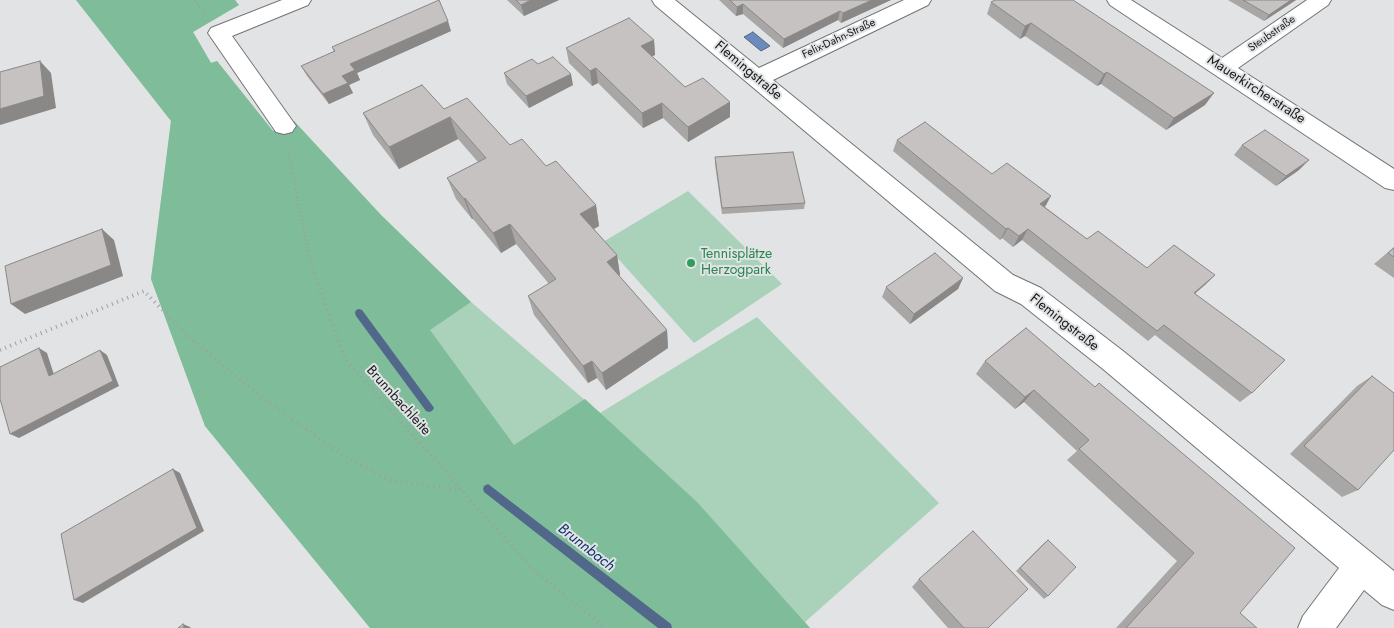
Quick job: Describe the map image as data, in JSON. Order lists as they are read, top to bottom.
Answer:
{
  "streets": {
    "street": [
      "Steubstraße",
      "Felix-Dahn-Straße",
      "Flemingstraße",
      "Mauerkircherstraße"
    ],
    "path": ["Brunnbachleite"]
  },
  "crossings": [
    ["Steubstraße", "Mauerkircherstraße"],
    ["Felix-Dahn-Straße", "Flemingstraße"]
  ],
  "water": ["Brunnbach"],
  "places": ["Tennisplätze Herzogpark"]
}
